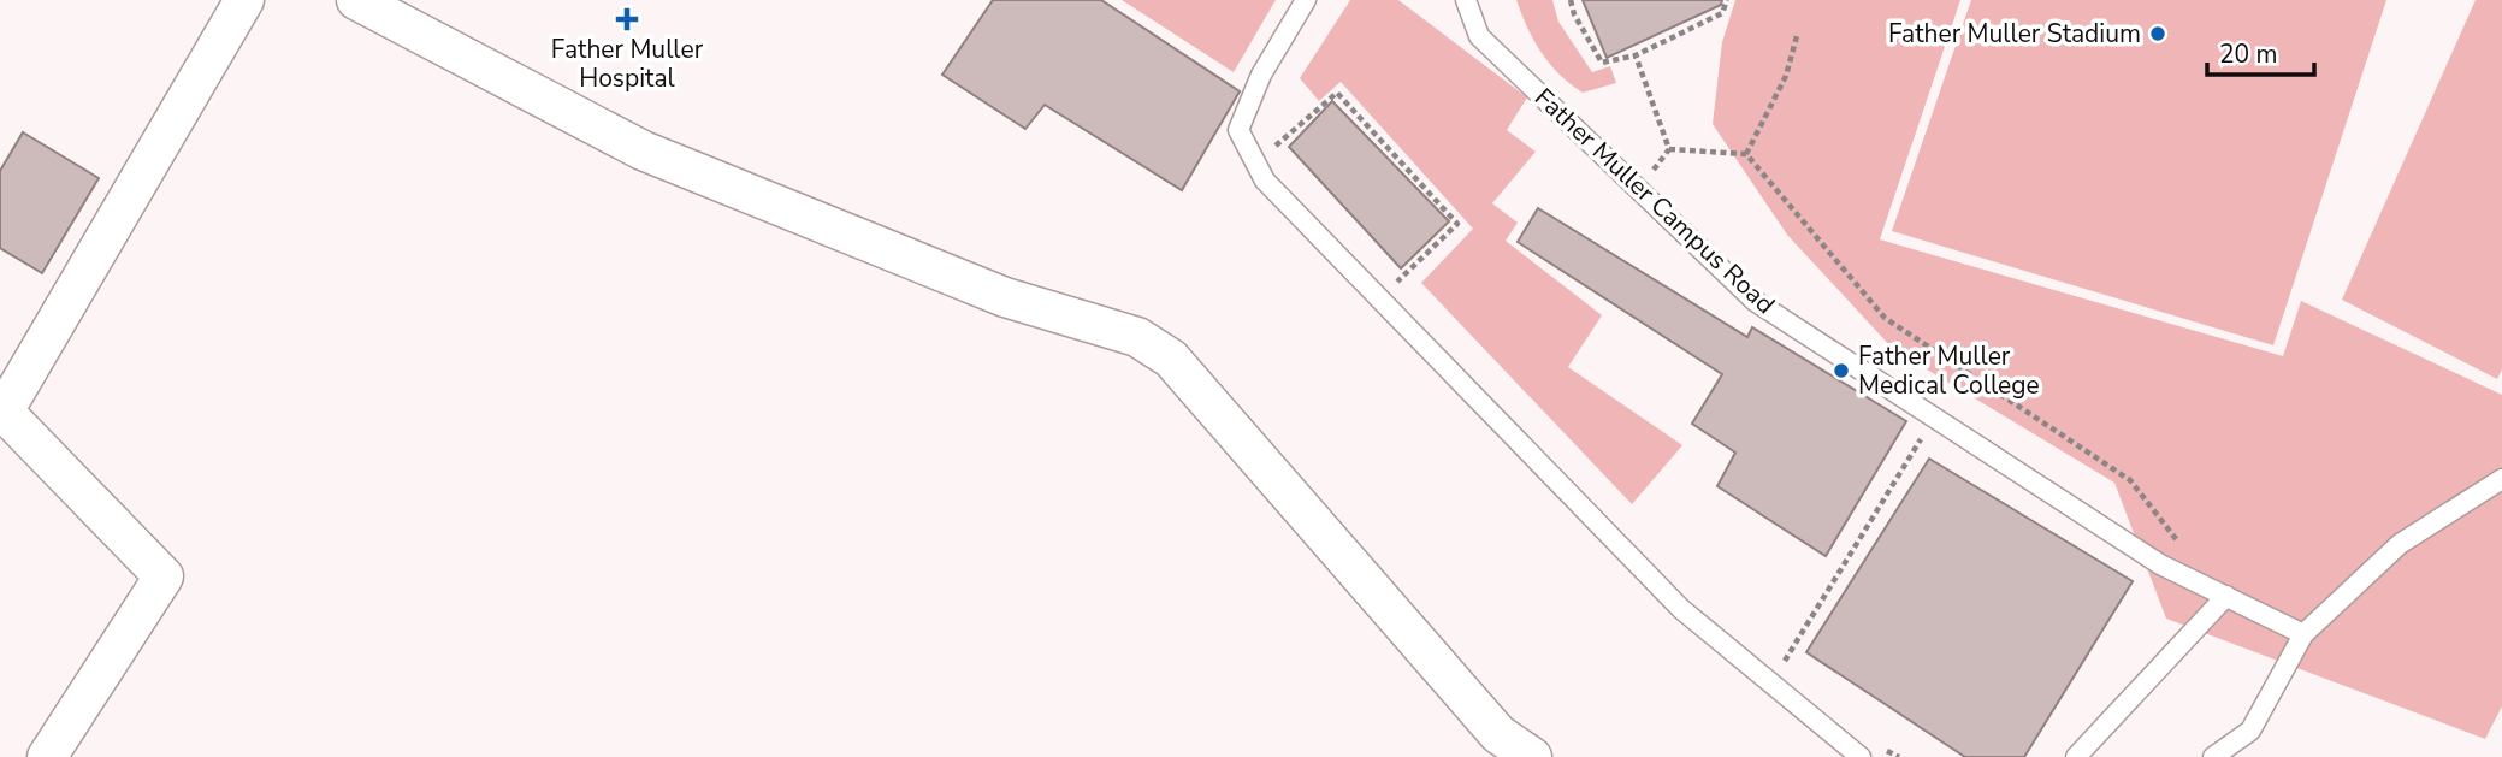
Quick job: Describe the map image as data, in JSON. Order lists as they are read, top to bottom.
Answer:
{
  "streets": {
    "lane": ["Father Muller Campus Road"]
  },
  "places": {
    "health": ["Father Muller Hospital"],
    "other": ["Father Muller Stadium", "Father Muller Medical College"]
  },
  "scale_bar": "20 m"
}
